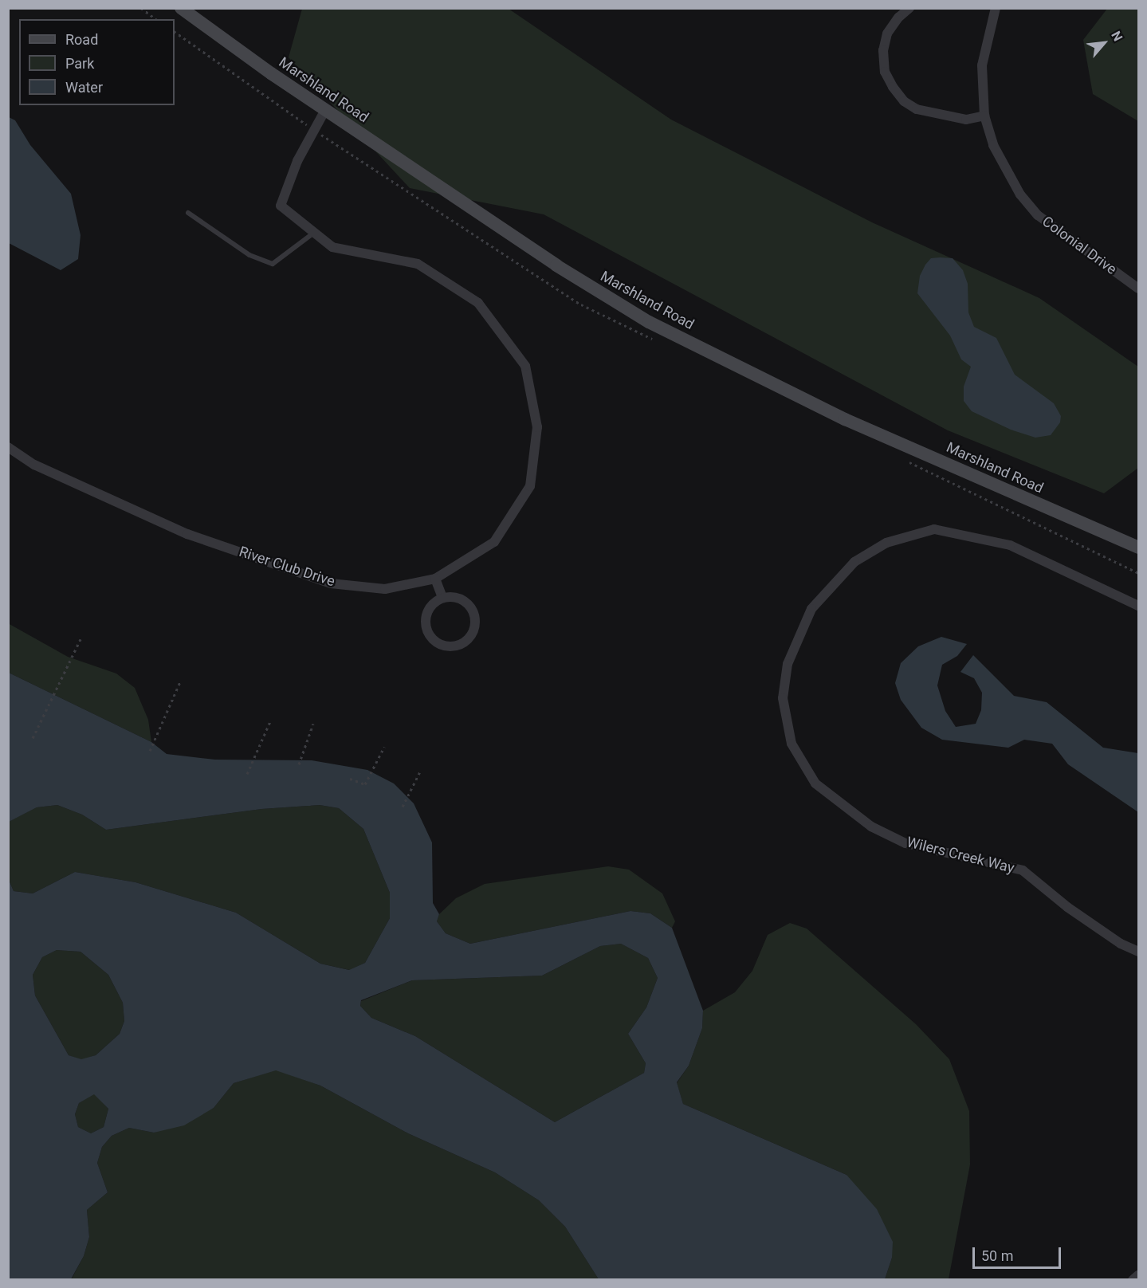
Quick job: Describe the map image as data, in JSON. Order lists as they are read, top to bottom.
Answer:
{
  "streets": {
    "street": [
      "Marshland Road",
      "Colonial Drive",
      "River Club Drive",
      "Wilers Creek Way"
    ]
  },
  "crossings": [
    ["Marshland Road", "River Club Drive"]
  ],
  "legend": ["Road", "Park", "Water"],
  "scale_bar": "50 m",
  "north": "top right"
}
